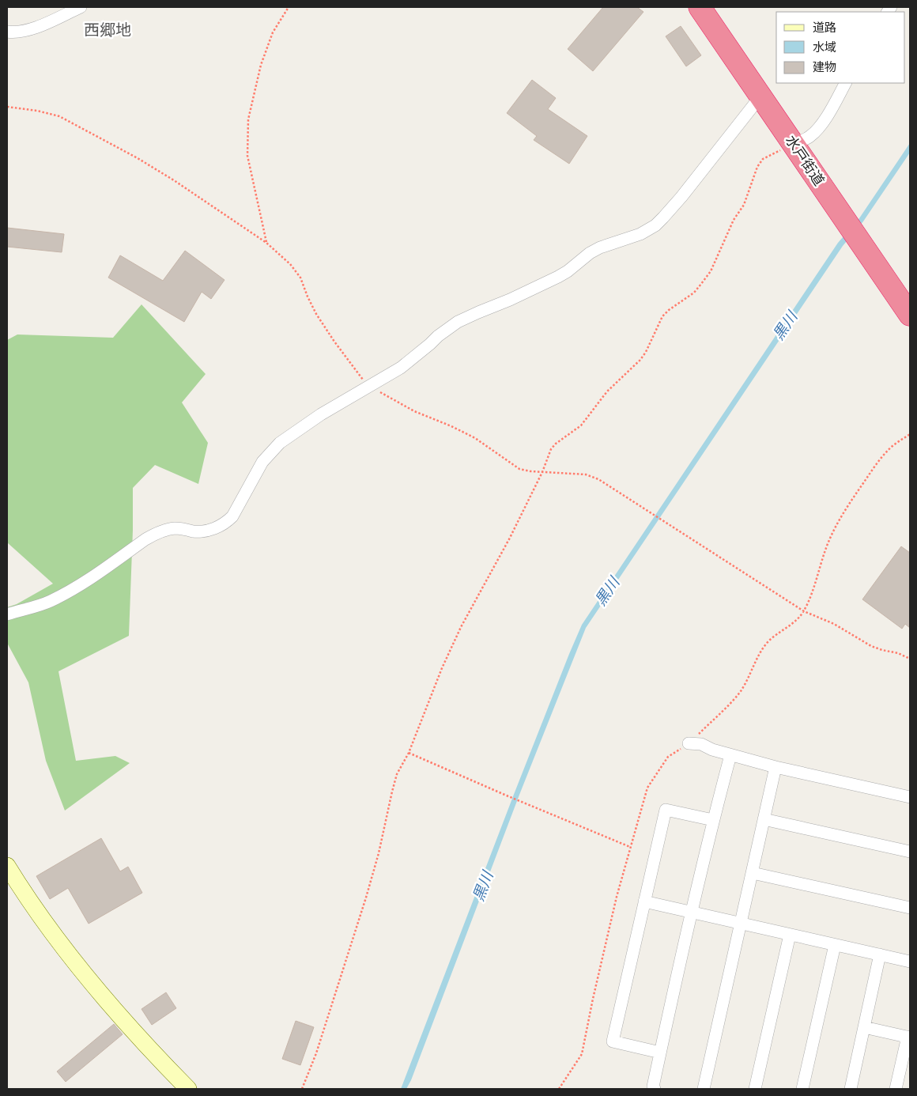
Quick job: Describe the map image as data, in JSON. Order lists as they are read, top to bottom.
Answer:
{
  "streets": {
    "highway": ["水戸街道"]
  },
  "districts": ["西郷地"],
  "water": ["黒川"],
  "legend": ["道路", "水域", "建物"]
}
